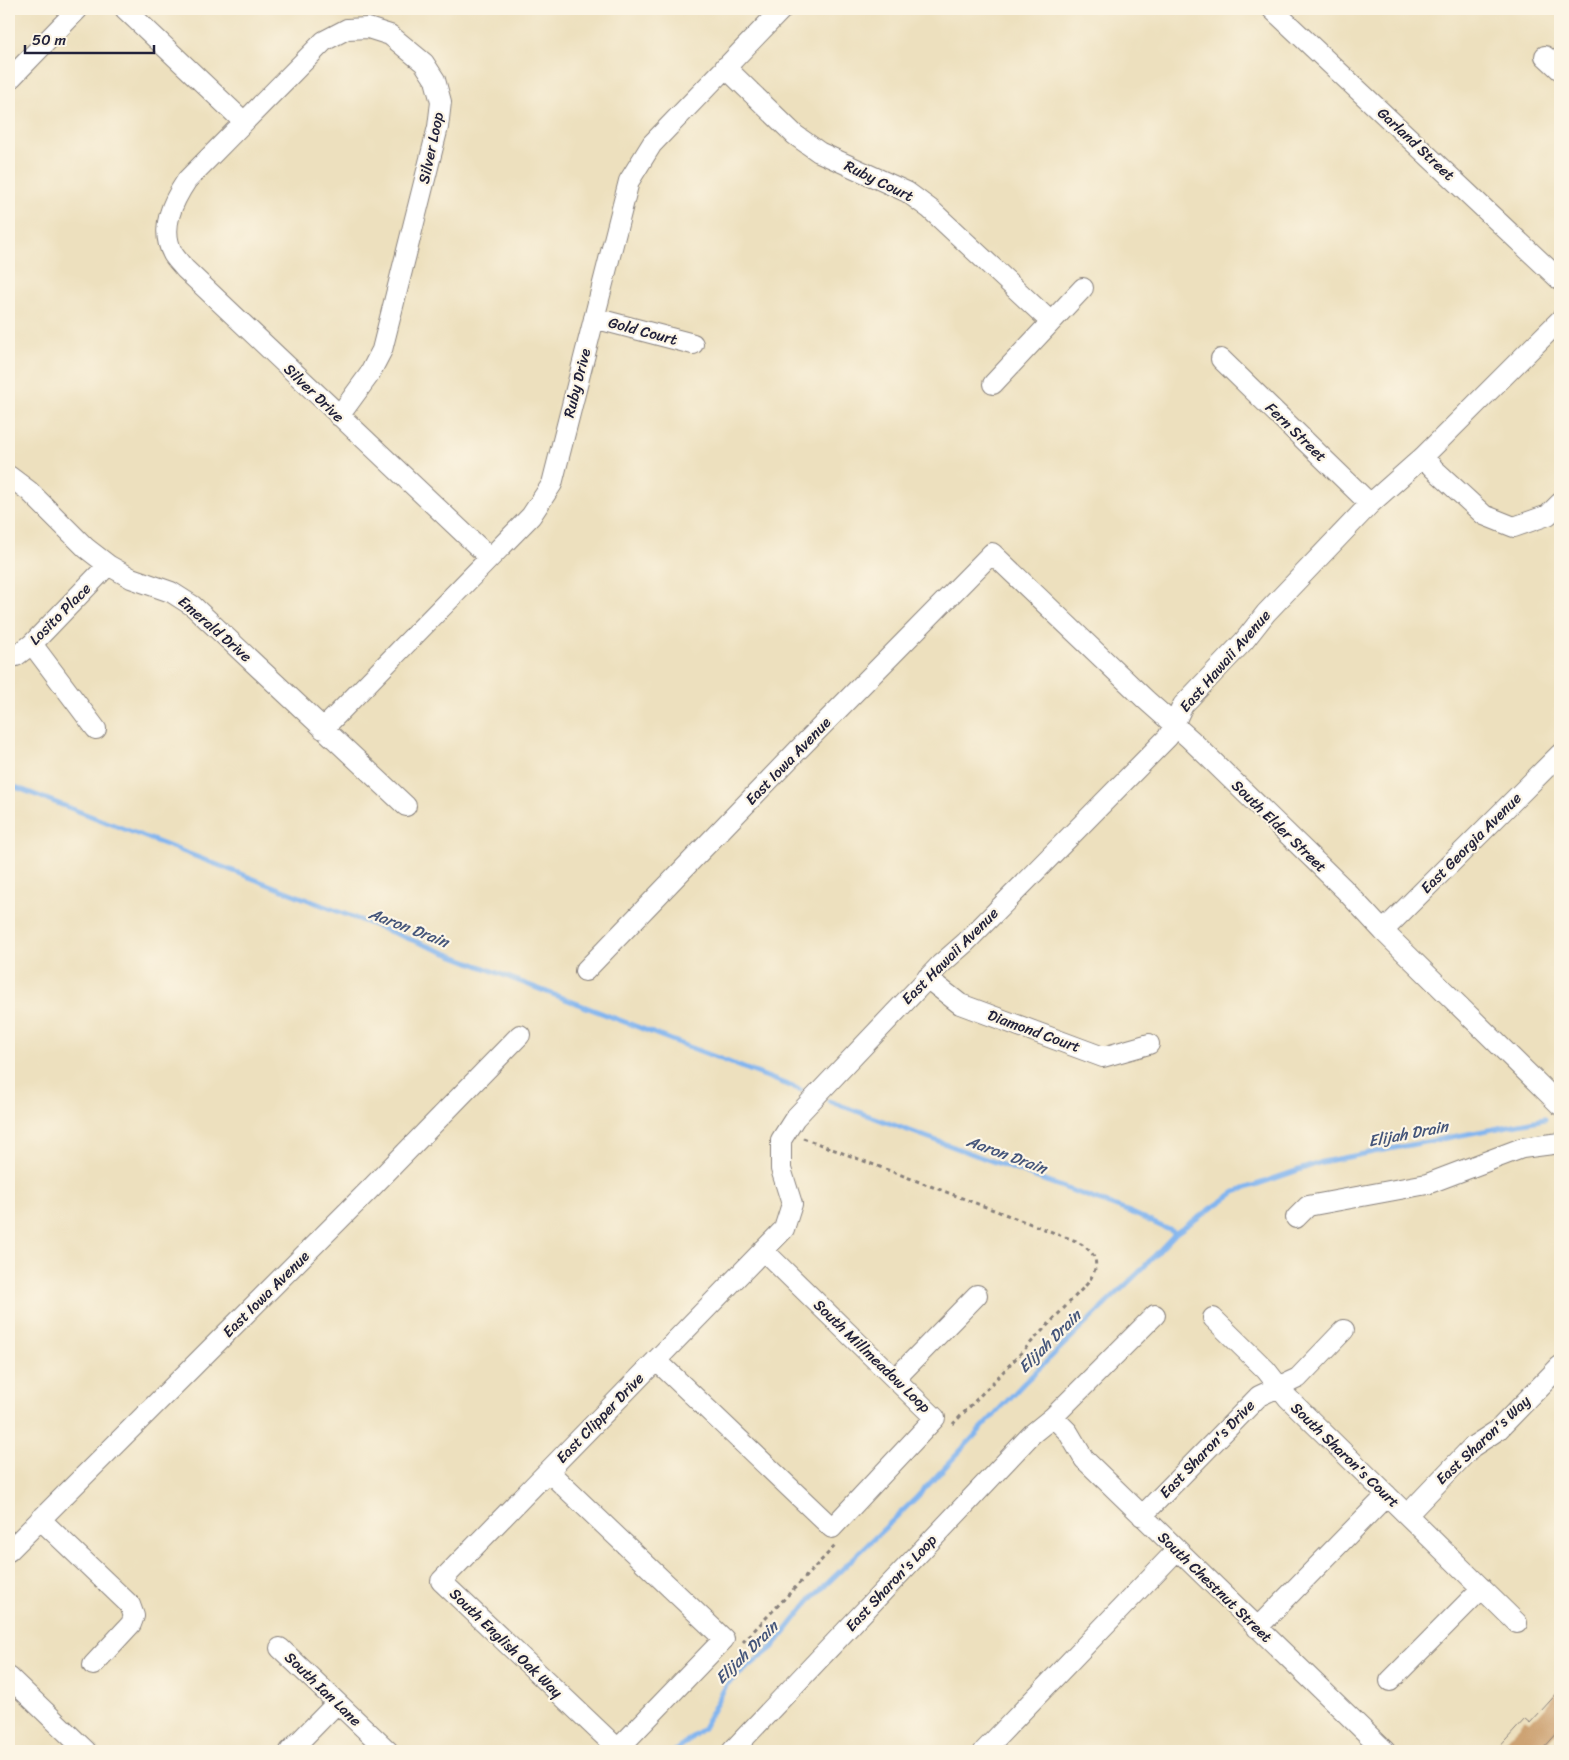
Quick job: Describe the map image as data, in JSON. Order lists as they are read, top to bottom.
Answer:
{
  "streets": {
    "street": [
      "Garland Street",
      "Silver Loop",
      "Ruby Court",
      "Gold Court",
      "Ruby Drive",
      "Silver Drive",
      "Fern Street",
      "Losito Place",
      "Emerald Drive",
      "East Hawaii Avenue",
      "East Iowa Avenue",
      "South Elder Street",
      "East Georgia Avenue",
      "Diamond Court",
      "South Millmeadow Loop",
      "East Clipper Drive",
      "East Sharon's Way",
      "East Sharon's Drive",
      "South Sharon's Court",
      "East Sharon's Loop",
      "South Chestnut Street",
      "South English Oak Way",
      "South Ian Lane"
    ]
  },
  "crossings": [
    ["Silver Loop", "Silver Drive"],
    ["Ruby Court", "Ruby Drive"],
    ["Gold Court", "Ruby Drive"],
    ["Ruby Drive", "Silver Drive"],
    ["Ruby Drive", "Emerald Drive"],
    ["Fern Street", "East Hawaii Avenue"],
    ["Losito Place", "Emerald Drive"],
    ["East Hawaii Avenue", "South Elder Street"],
    ["East Hawaii Avenue", "Diamond Court"],
    ["East Hawaii Avenue", "East Clipper Drive"],
    ["East Iowa Avenue", "South Elder Street"],
    ["South Elder Street", "East Georgia Avenue"],
    ["South Millmeadow Loop", "East Clipper Drive"],
    ["East Clipper Drive", "South English Oak Way"],
    ["East Sharon's Way", "South Sharon's Court"],
    ["East Sharon's Drive", "South Sharon's Court"],
    ["East Sharon's Drive", "South Chestnut Street"],
    ["East Sharon's Loop", "South Chestnut Street"]
  ],
  "water": ["Aaron Drain", "Elijah Drain"],
  "scale_bar": "50 m"
}
